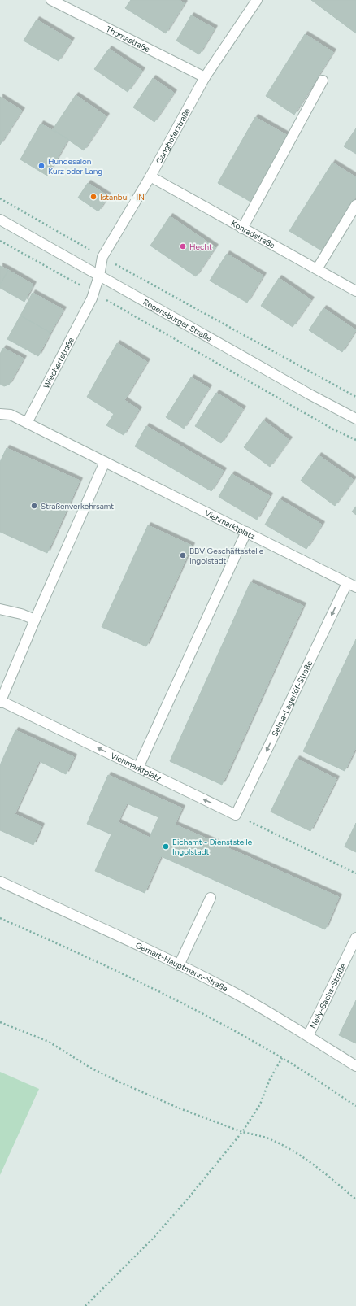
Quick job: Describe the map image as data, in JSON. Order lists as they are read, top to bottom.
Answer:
{
  "streets": {
    "street": [
      "Thomastraße",
      "Ganghoferstraße",
      "Konradstraße",
      "Regensburger Straße",
      "Wiechertstraße",
      "Viehmarktplatz",
      "Selma-Lagerlöf-Straße",
      "Gerhart-Hauptmann-Straße",
      "Nelly-Sachs-Straße"
    ]
  },
  "crossings": [
    ["Thomastraße", "Ganghoferstraße"],
    ["Ganghoferstraße", "Konradstraße"],
    ["Ganghoferstraße", "Regensburger Straße"],
    ["Ganghoferstraße", "Wiechertstraße"],
    ["Regensburger Straße", "Wiechertstraße"],
    ["Wiechertstraße", "Viehmarktplatz"],
    ["Viehmarktplatz", "Selma-Lagerlöf-Straße"],
    ["Gerhart-Hauptmann-Straße", "Nelly-Sachs-Straße"]
  ],
  "one_way": ["Selma-Lagerlöf-Straße"],
  "places": [
    "Hundesalon Kurz oder Lang",
    "Istanbul - IN",
    "Hecht",
    "Straßenverkehrsamt",
    "BBV Geschäftsstelle Ingolstadt",
    "Eichamt - Dienststelle Ingolstadt"
  ]
}
